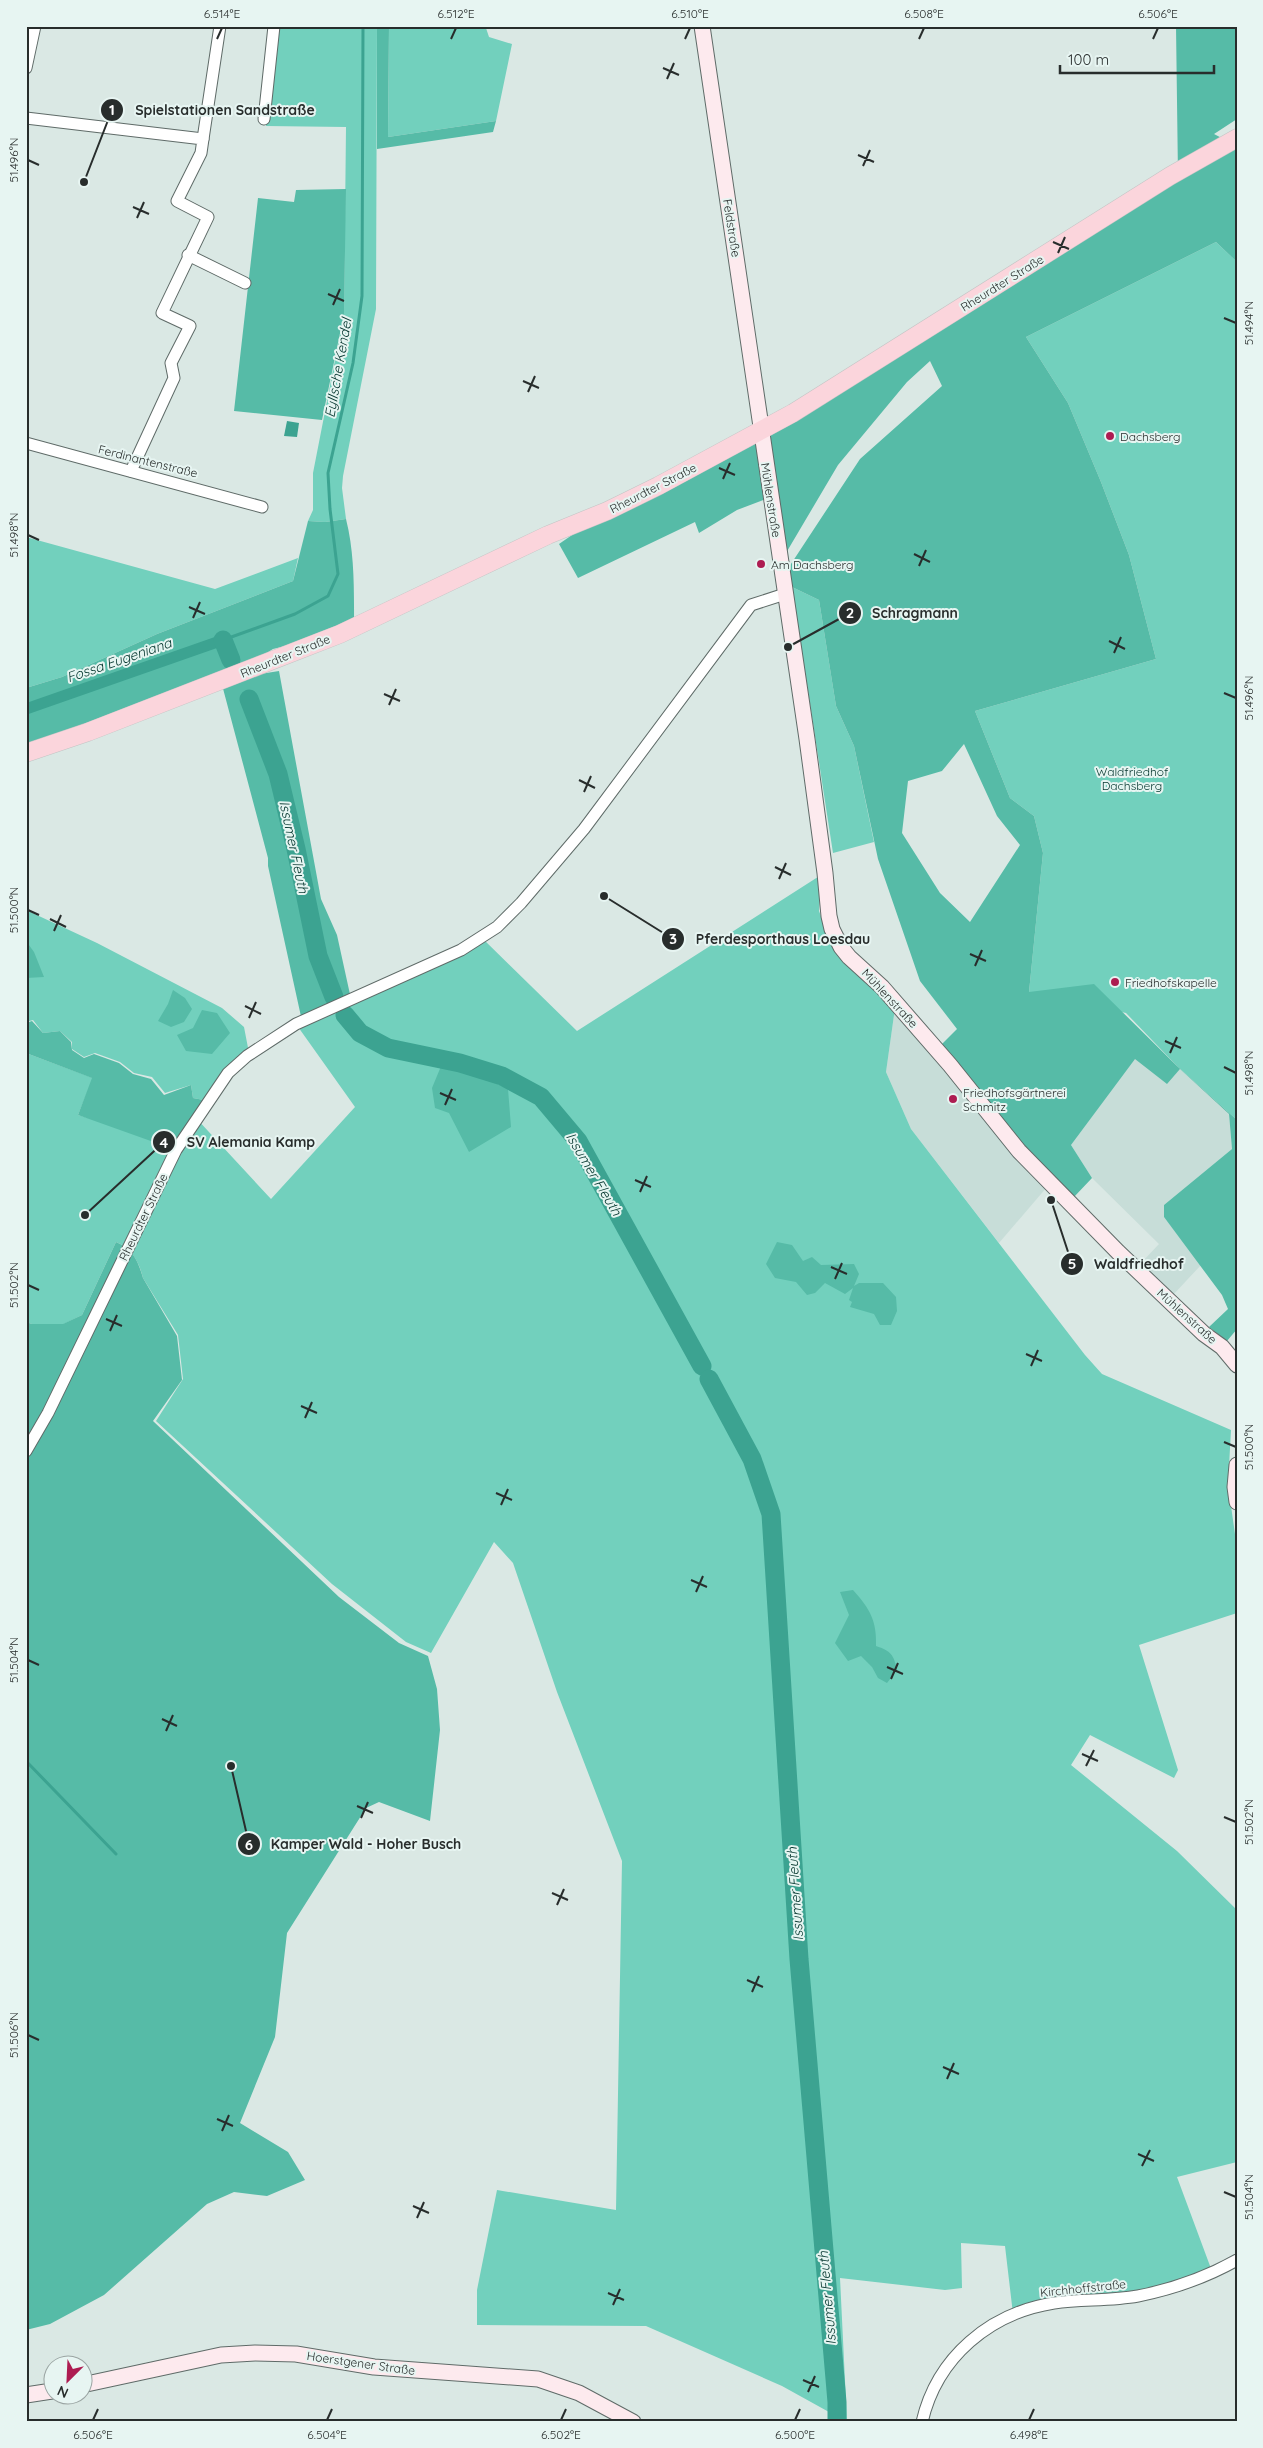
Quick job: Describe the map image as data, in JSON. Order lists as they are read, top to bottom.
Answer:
{
  "streets": {
    "main road": ["Rheurdter Straße"],
    "street": [
      "Feldstraße",
      "Ferdinantenstraße",
      "Mühlenstraße",
      "Kirchhoffstraße",
      "Hoerstgener Straße"
    ]
  },
  "crossings": [
    ["Feldstraße", "Rheurdter Straße"],
    ["Feldstraße", "Mühlenstraße"],
    ["Rheurdter Straße", "Mühlenstraße"]
  ],
  "water": ["Eyllsche Kendel", "Fossa Eugeniana", "Issumer Fleuth"],
  "parks": ["Waldfriedhof Dachsberg"],
  "places": [
    "Spielstationen Sandstraße",
    "Dachsberg",
    "Am Dachsberg",
    "Schragmann",
    "Pferdesporthaus Loesdau",
    "Friedhofskapelle",
    "Friedhofsgärtnerei Schmitz",
    "Waldfriedhof",
    "SV Alemania Kamp",
    "Kamper Wald - Hoher Busch"
  ],
  "scale_bar": "100 m",
  "north": "bottom left",
  "coordinates": [
    "6.514°E",
    "6.512°E",
    "6.510°E",
    "6.508°E",
    "6.506°E",
    "51.496°N",
    "51.494°N",
    "51.498°N",
    "51.500°N",
    "51.502°N",
    "51.504°N",
    "51.506°N",
    "6.504°E",
    "6.502°E",
    "6.500°E",
    "6.498°E"
  ]
}
